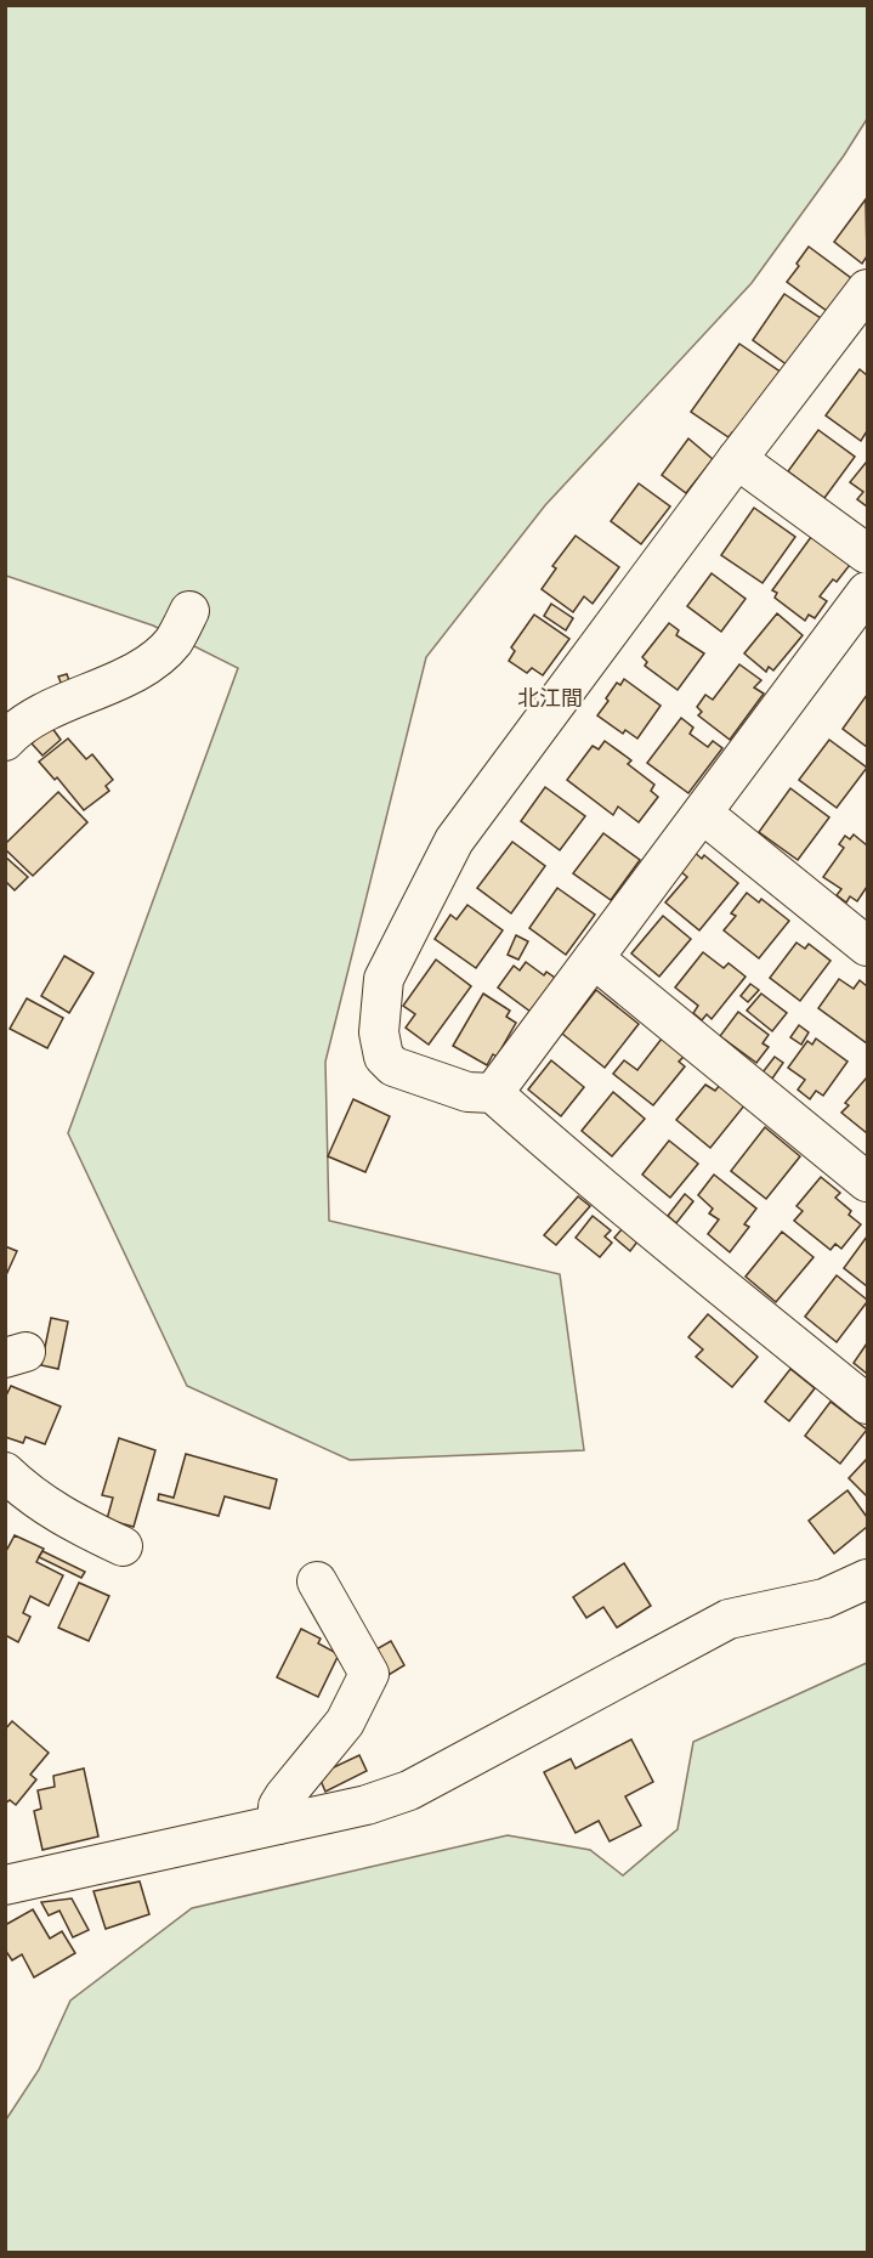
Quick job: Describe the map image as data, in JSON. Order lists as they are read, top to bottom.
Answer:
{
  "districts": ["北江間"]
}
